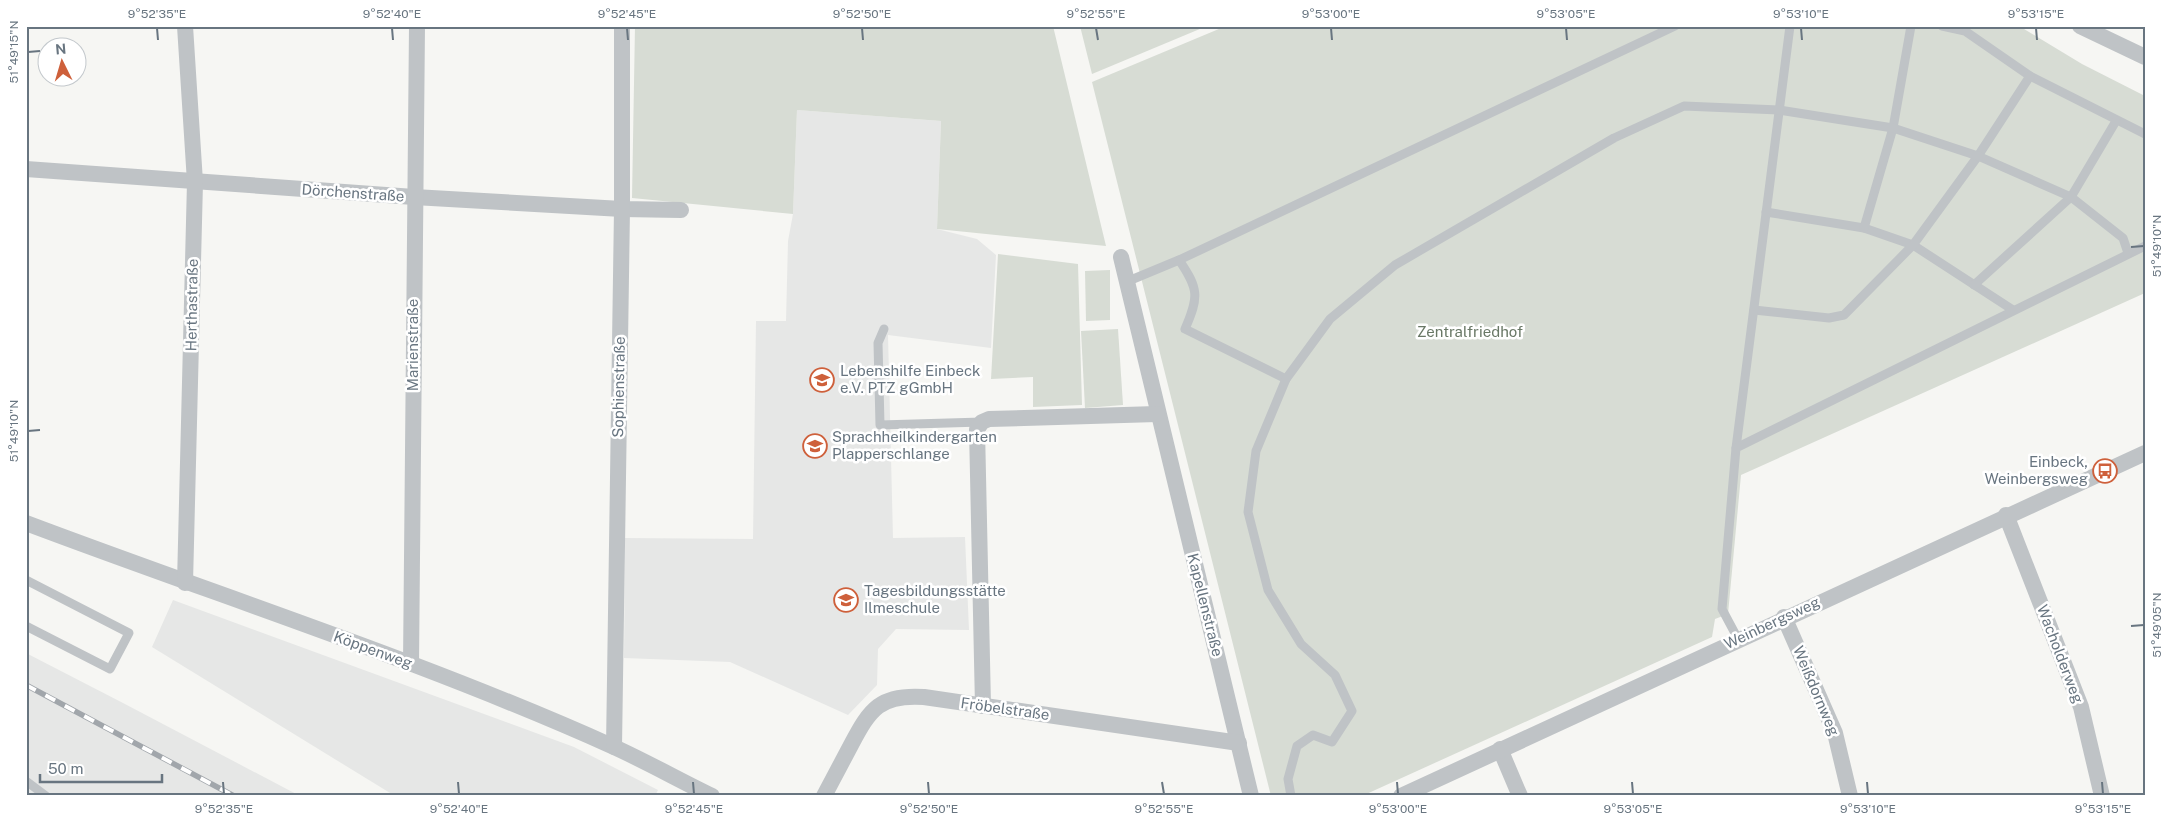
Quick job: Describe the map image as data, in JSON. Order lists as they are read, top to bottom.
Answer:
{
  "streets": {
    "street": [
      "Dörchenstraße",
      "Herthastraße",
      "Marienstraße",
      "Sophienstraße",
      "Kapellenstraße",
      "Weinbergsweg",
      "Köppenweg",
      "Wacholderweg",
      "Weißdornweg",
      "Fröbelstraße"
    ]
  },
  "crossings": [
    ["Dörchenstraße", "Herthastraße"],
    ["Dörchenstraße", "Marienstraße"],
    ["Dörchenstraße", "Sophienstraße"],
    ["Herthastraße", "Köppenweg"],
    ["Marienstraße", "Köppenweg"],
    ["Sophienstraße", "Köppenweg"],
    ["Kapellenstraße", "Fröbelstraße"],
    ["Weinbergsweg", "Wacholderweg"],
    ["Weinbergsweg", "Weißdornweg"]
  ],
  "parks": ["Zentralfriedhof"],
  "places": {
    "school or university": ["Lebenshilfe Einbeck e.V. PTZ gGmbH", "Sprachheilkindergarten Plapperschlange", "Tagesbildungsstätte Ilmeschule"],
    "bus stop": ["Einbeck, Weinbergsweg"]
  },
  "scale_bar": "50 m",
  "north": "top",
  "coordinates": [
    "9°52'35\"E",
    "9°52'40\"E",
    "9°52'45\"E",
    "9°52'50\"E",
    "9°52'55\"E",
    "9°53'00\"E",
    "9°53'05\"E",
    "9°53'10\"E",
    "9°53'15\"E",
    "51°49'15\"N",
    "51°49'10\"N",
    "51°49'05\"N"
  ]
}
